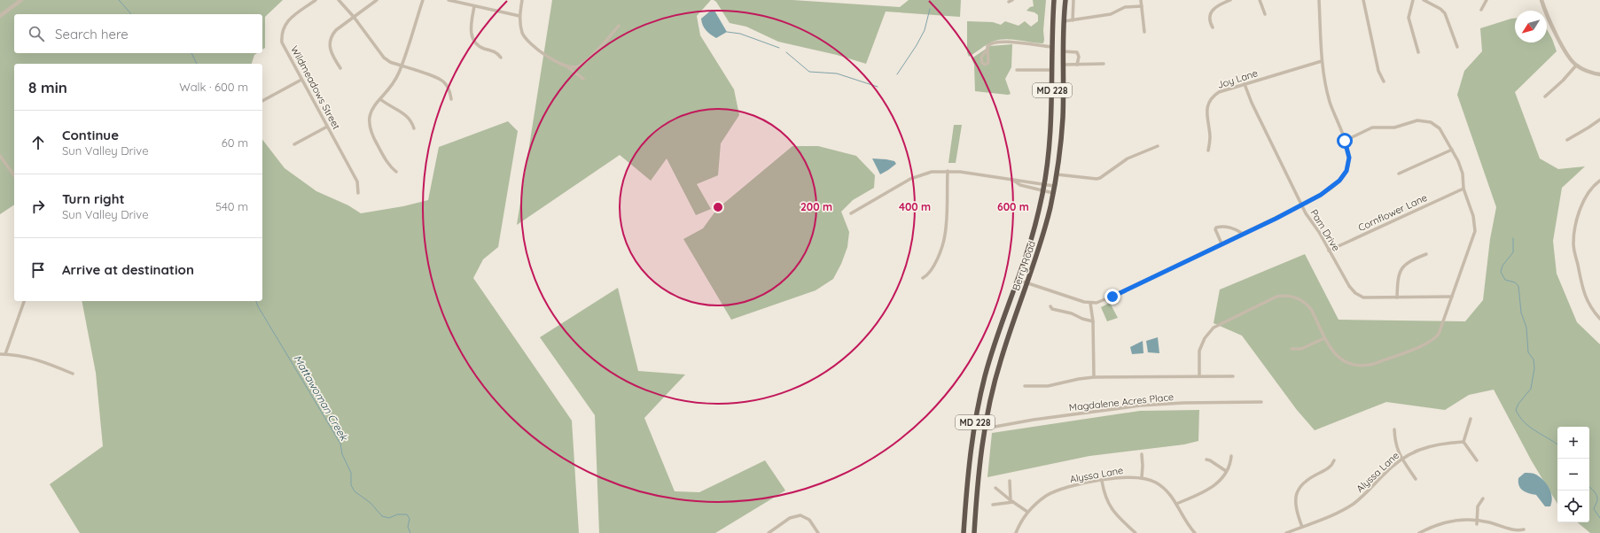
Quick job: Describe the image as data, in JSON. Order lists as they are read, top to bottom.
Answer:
{
  "streets": {
    "highway": ["MD 228", "Berry Road"],
    "street": [
      "Joy Lane",
      "Wildmeadows Street",
      "Cornflower Lane",
      "Pam Drive",
      "Magdalene Acres Place",
      "Alyssa Lane"
    ]
  },
  "crossings": [
    ["Joy Lane", "Pam Drive"],
    ["Cornflower Lane", "Pam Drive"],
    ["Berry Road", "Magdalene Acres Place"]
  ],
  "water": ["Mattawoman Creek"],
  "north": "bottom left",
  "page": {
    "search": "Search here",
    "heading": ["8 min", "Walk · 600 m"],
    "list": [
      ["Continue", "Sun Valley Drive", "60 m"],
      ["Turn right", "Sun Valley Drive", "540 m"],
      "Arrive at destination"
    ],
    "map_buttons": ["+", "−"]
  },
  "rings": ["200 m", "400 m", "600 m"]
}
